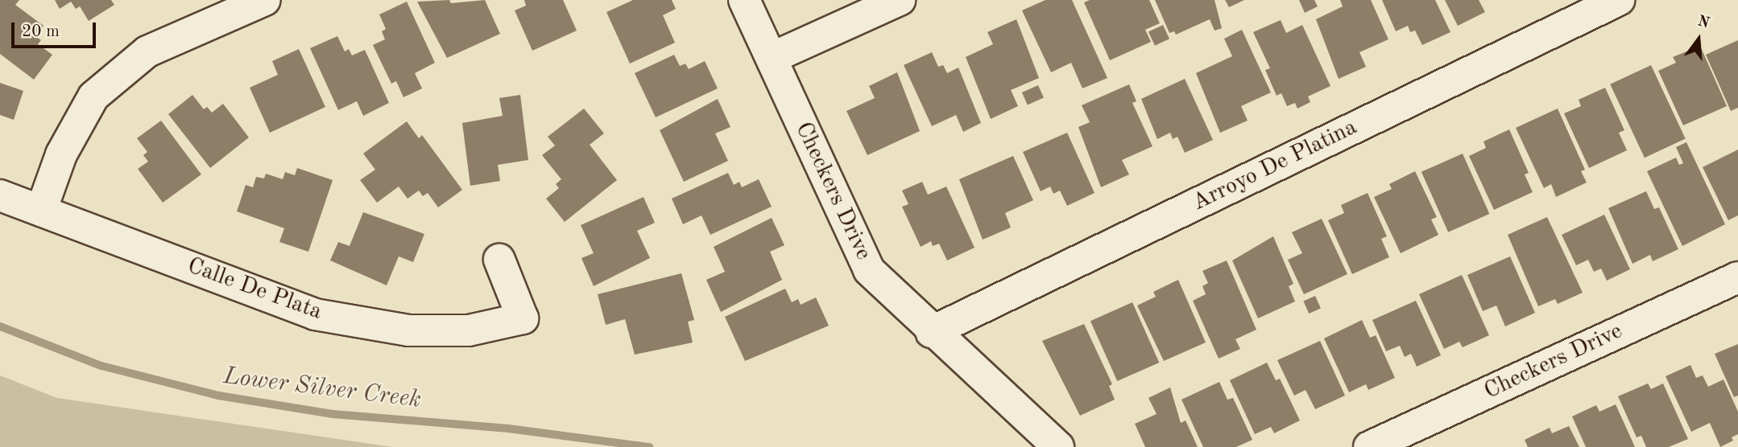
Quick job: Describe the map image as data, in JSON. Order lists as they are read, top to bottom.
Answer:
{
  "streets": {
    "street": ["Arroyo De Platina", "Checkers Drive", "Calle De Plata"]
  },
  "crossings": [
    ["Arroyo De Platina", "Checkers Drive"]
  ],
  "water": ["Lower Silver Creek"],
  "scale_bar": "20 m",
  "north": "top"
}
